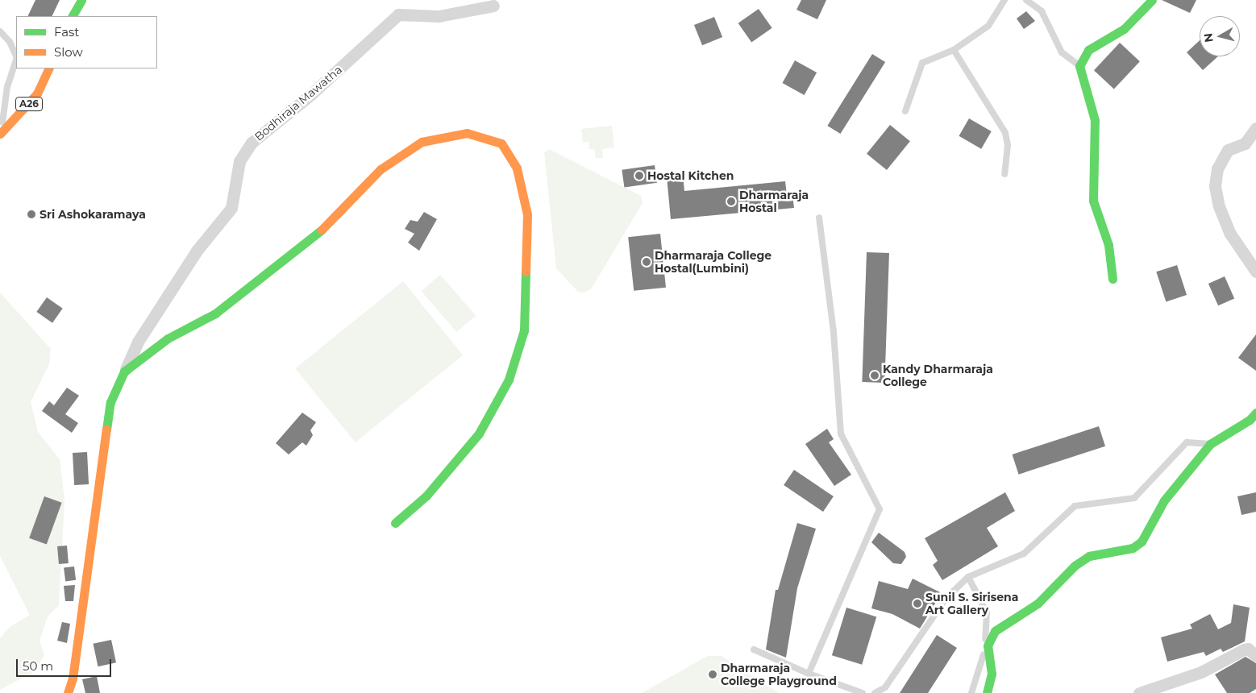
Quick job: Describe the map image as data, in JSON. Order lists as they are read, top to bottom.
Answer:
{
  "streets": {
    "main road": ["A26"],
    "street": ["Bodhiraja Mawatha"]
  },
  "places": [
    "Hostal Kitchen",
    "Dharmaraja Hostal",
    "Sri Ashokaramaya",
    "Dharmaraja College Hostal(Lumbini)",
    "Kandy Dharmaraja College",
    "Sunil S. Sirisena Art Gallery",
    "Dharmaraja College Playground"
  ],
  "legend": ["Fast", "Slow"],
  "scale_bar": "50 m",
  "north": "left"
}
